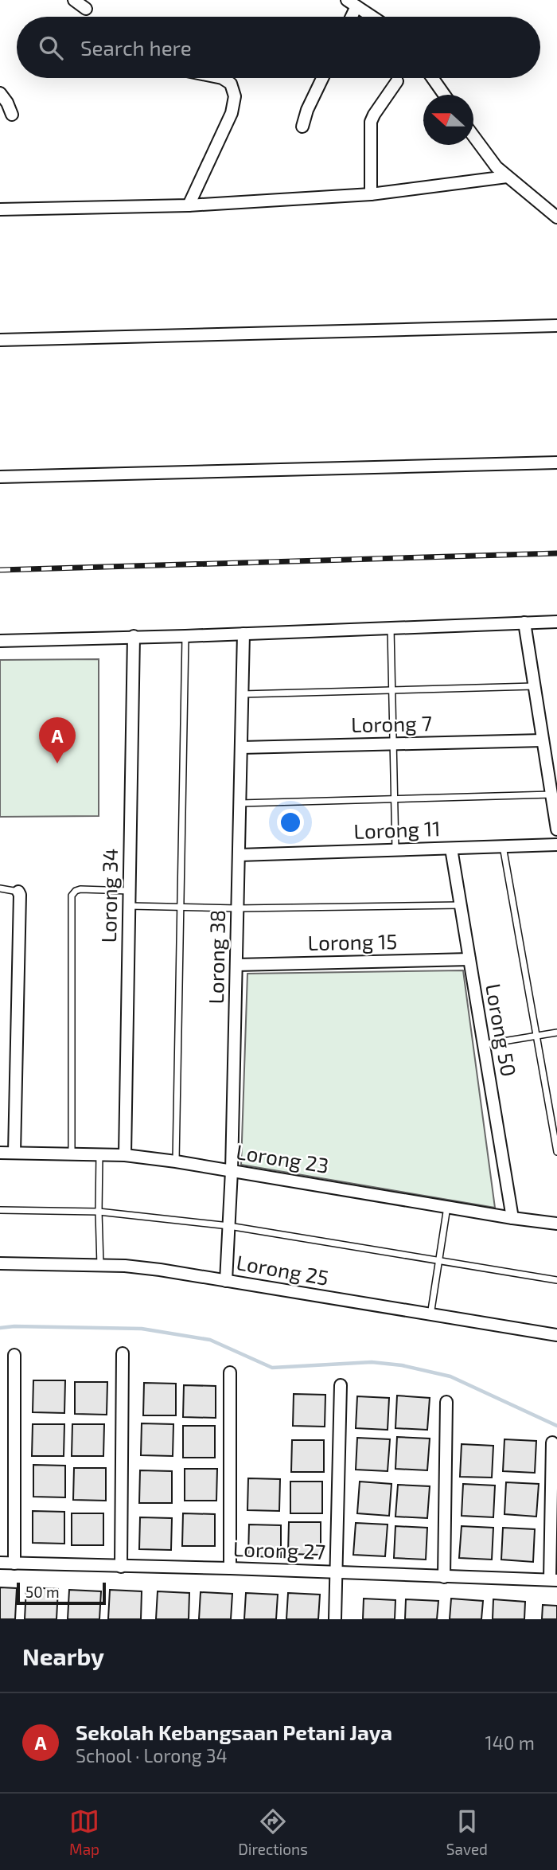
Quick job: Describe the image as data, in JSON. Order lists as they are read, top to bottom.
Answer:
{
  "streets": {
    "street": [
      "Lorong 7",
      "Lorong 11",
      "Lorong 34",
      "Lorong 15",
      "Lorong 38",
      "Lorong 50",
      "Lorong 23",
      "Lorong 25",
      "Lorong 27"
    ]
  },
  "crossings": [
    ["Lorong 7", "Lorong 38"],
    ["Lorong 11", "Lorong 38"],
    ["Lorong 11", "Lorong 50"],
    ["Lorong 34", "Lorong 23"],
    ["Lorong 15", "Lorong 38"],
    ["Lorong 15", "Lorong 50"],
    ["Lorong 38", "Lorong 23"],
    ["Lorong 38", "Lorong 25"],
    ["Lorong 50", "Lorong 23"]
  ],
  "scale_bar": "50 m",
  "north": "left",
  "page": {
    "search": "Search here",
    "pins": "A",
    "scale": "50 m",
    "heading": "Nearby",
    "list": [
      {
        "mark": "A",
        "name": "Sekolah Kebangsaan Petani Jaya",
        "note": "School · Lorong 34",
        "value": "140 m"
      }
    ],
    "nav": ["Map", "Directions", "Saved"]
  }
}
